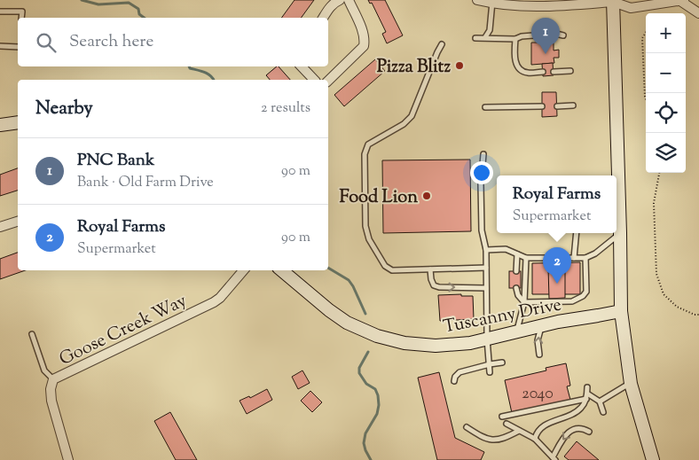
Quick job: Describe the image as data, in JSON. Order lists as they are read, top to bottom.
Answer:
{
  "streets": {
    "main road": ["Tuscanny Drive"],
    "street": ["Goose Creek Way"]
  },
  "places": ["Pizza Blitz", "Food Lion"],
  "house_numbers": ["2040"],
  "page": {
    "map_buttons": ["+", "−"],
    "pins": ["1", "2"],
    "search": "Search here",
    "heading": ["Nearby", "2 results"],
    "list": [
      {
        "mark": "1",
        "name": "PNC Bank",
        "note": "Bank · Old Farm Drive",
        "value": "90 m"
      },
      {
        "mark": "2",
        "name": "Royal Farms",
        "note": "Supermarket",
        "value": "90 m"
      }
    ],
    "popup": ["Royal Farms", "Supermarket"]
  }
}
